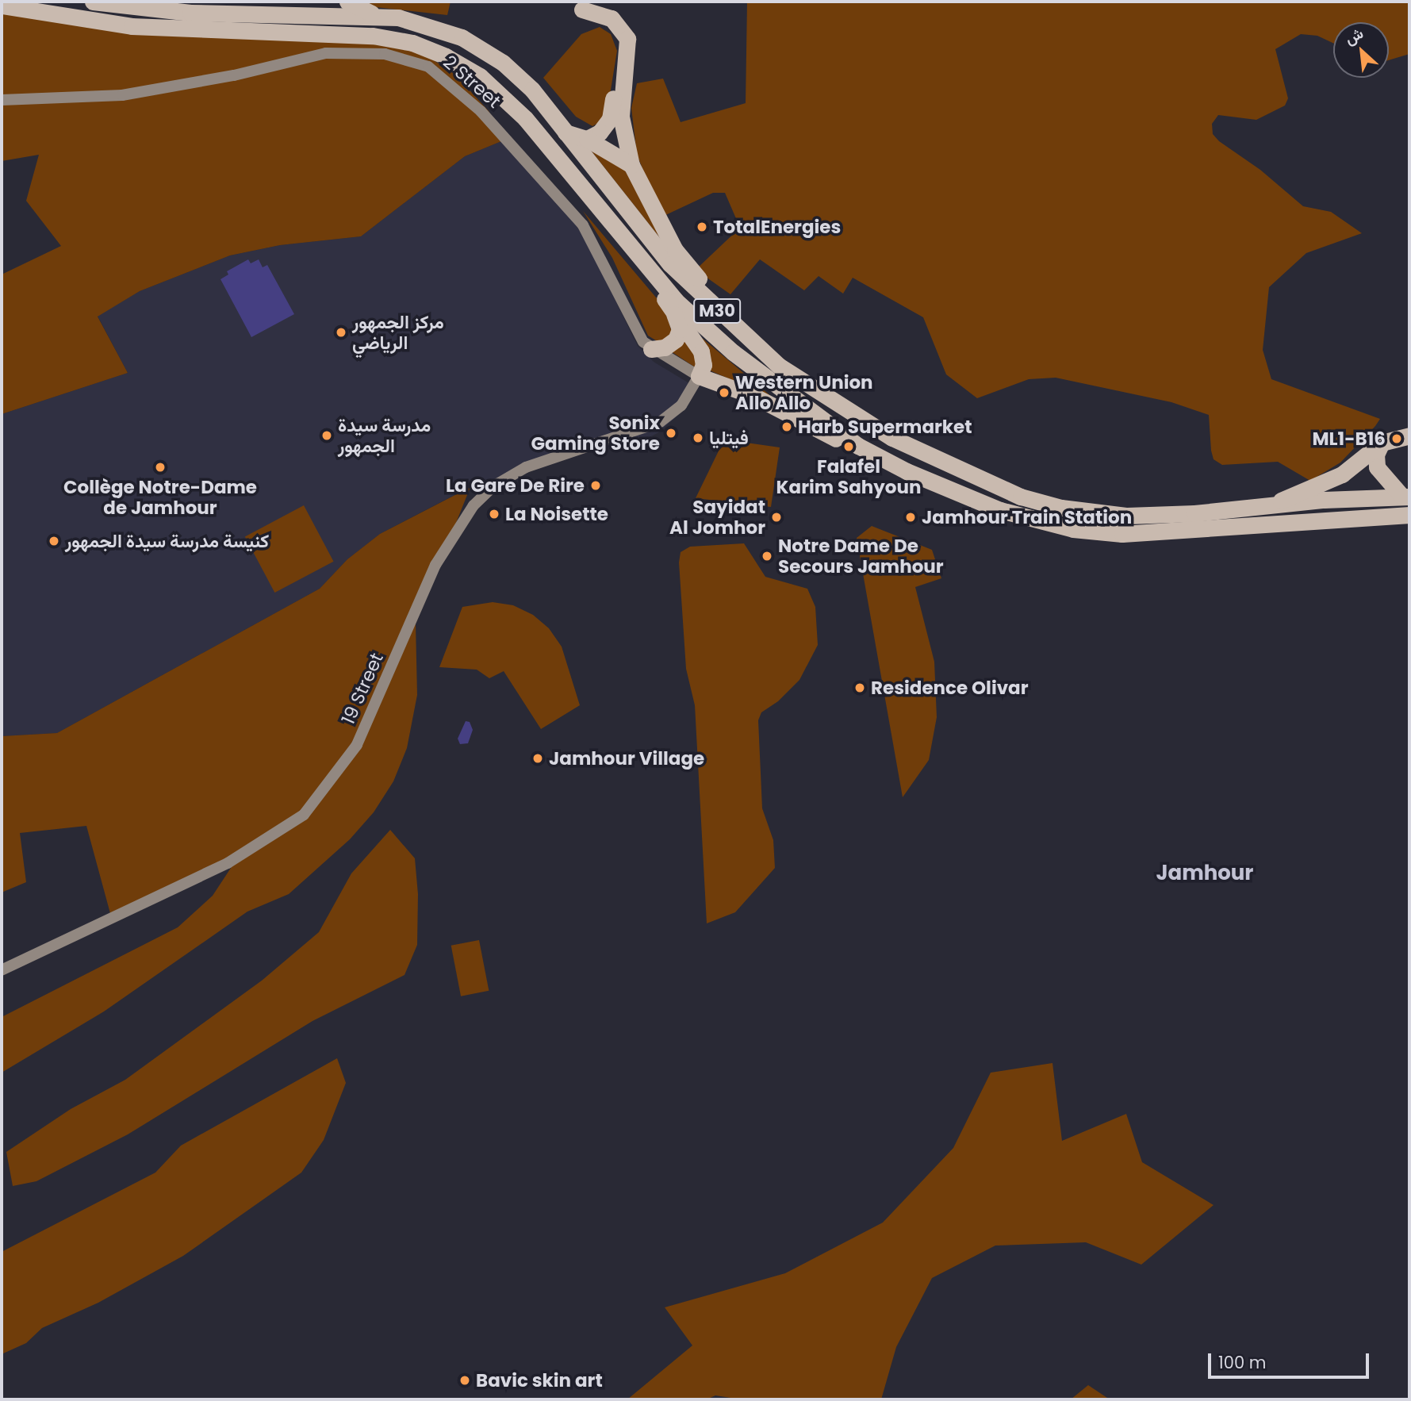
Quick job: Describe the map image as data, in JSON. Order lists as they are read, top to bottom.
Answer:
{
  "streets": {
    "highway": ["M30"],
    "main road": ["2 Street", "19 Street"]
  },
  "crossings": [
    ["2 Street", "19 Street"]
  ],
  "districts": ["Jamhour"],
  "places": [
    "TotalEnergies",
    "مركز الجمهور الرياضي",
    "Western Union Allo Allo",
    "Harb Supermarket",
    "Sonix Gaming Store",
    "مدرسة سيدة الجمهور",
    "فيتليا",
    "ML1-B16",
    "Falafel Karim Sahyoun",
    "Collège Notre-Dame de Jamhour",
    "La Gare De Rire",
    "La Noisette",
    "Sayidat Al Jomhor",
    "Jamhour Train Station",
    "كنيسة مدرسة سيدة الجمهور",
    "Notre Dame De Secours Jamhour",
    "Residence Olivar",
    "Jamhour Village",
    "Bavic skin art"
  ],
  "scale_bar": "100 m",
  "north": "top left"
}
